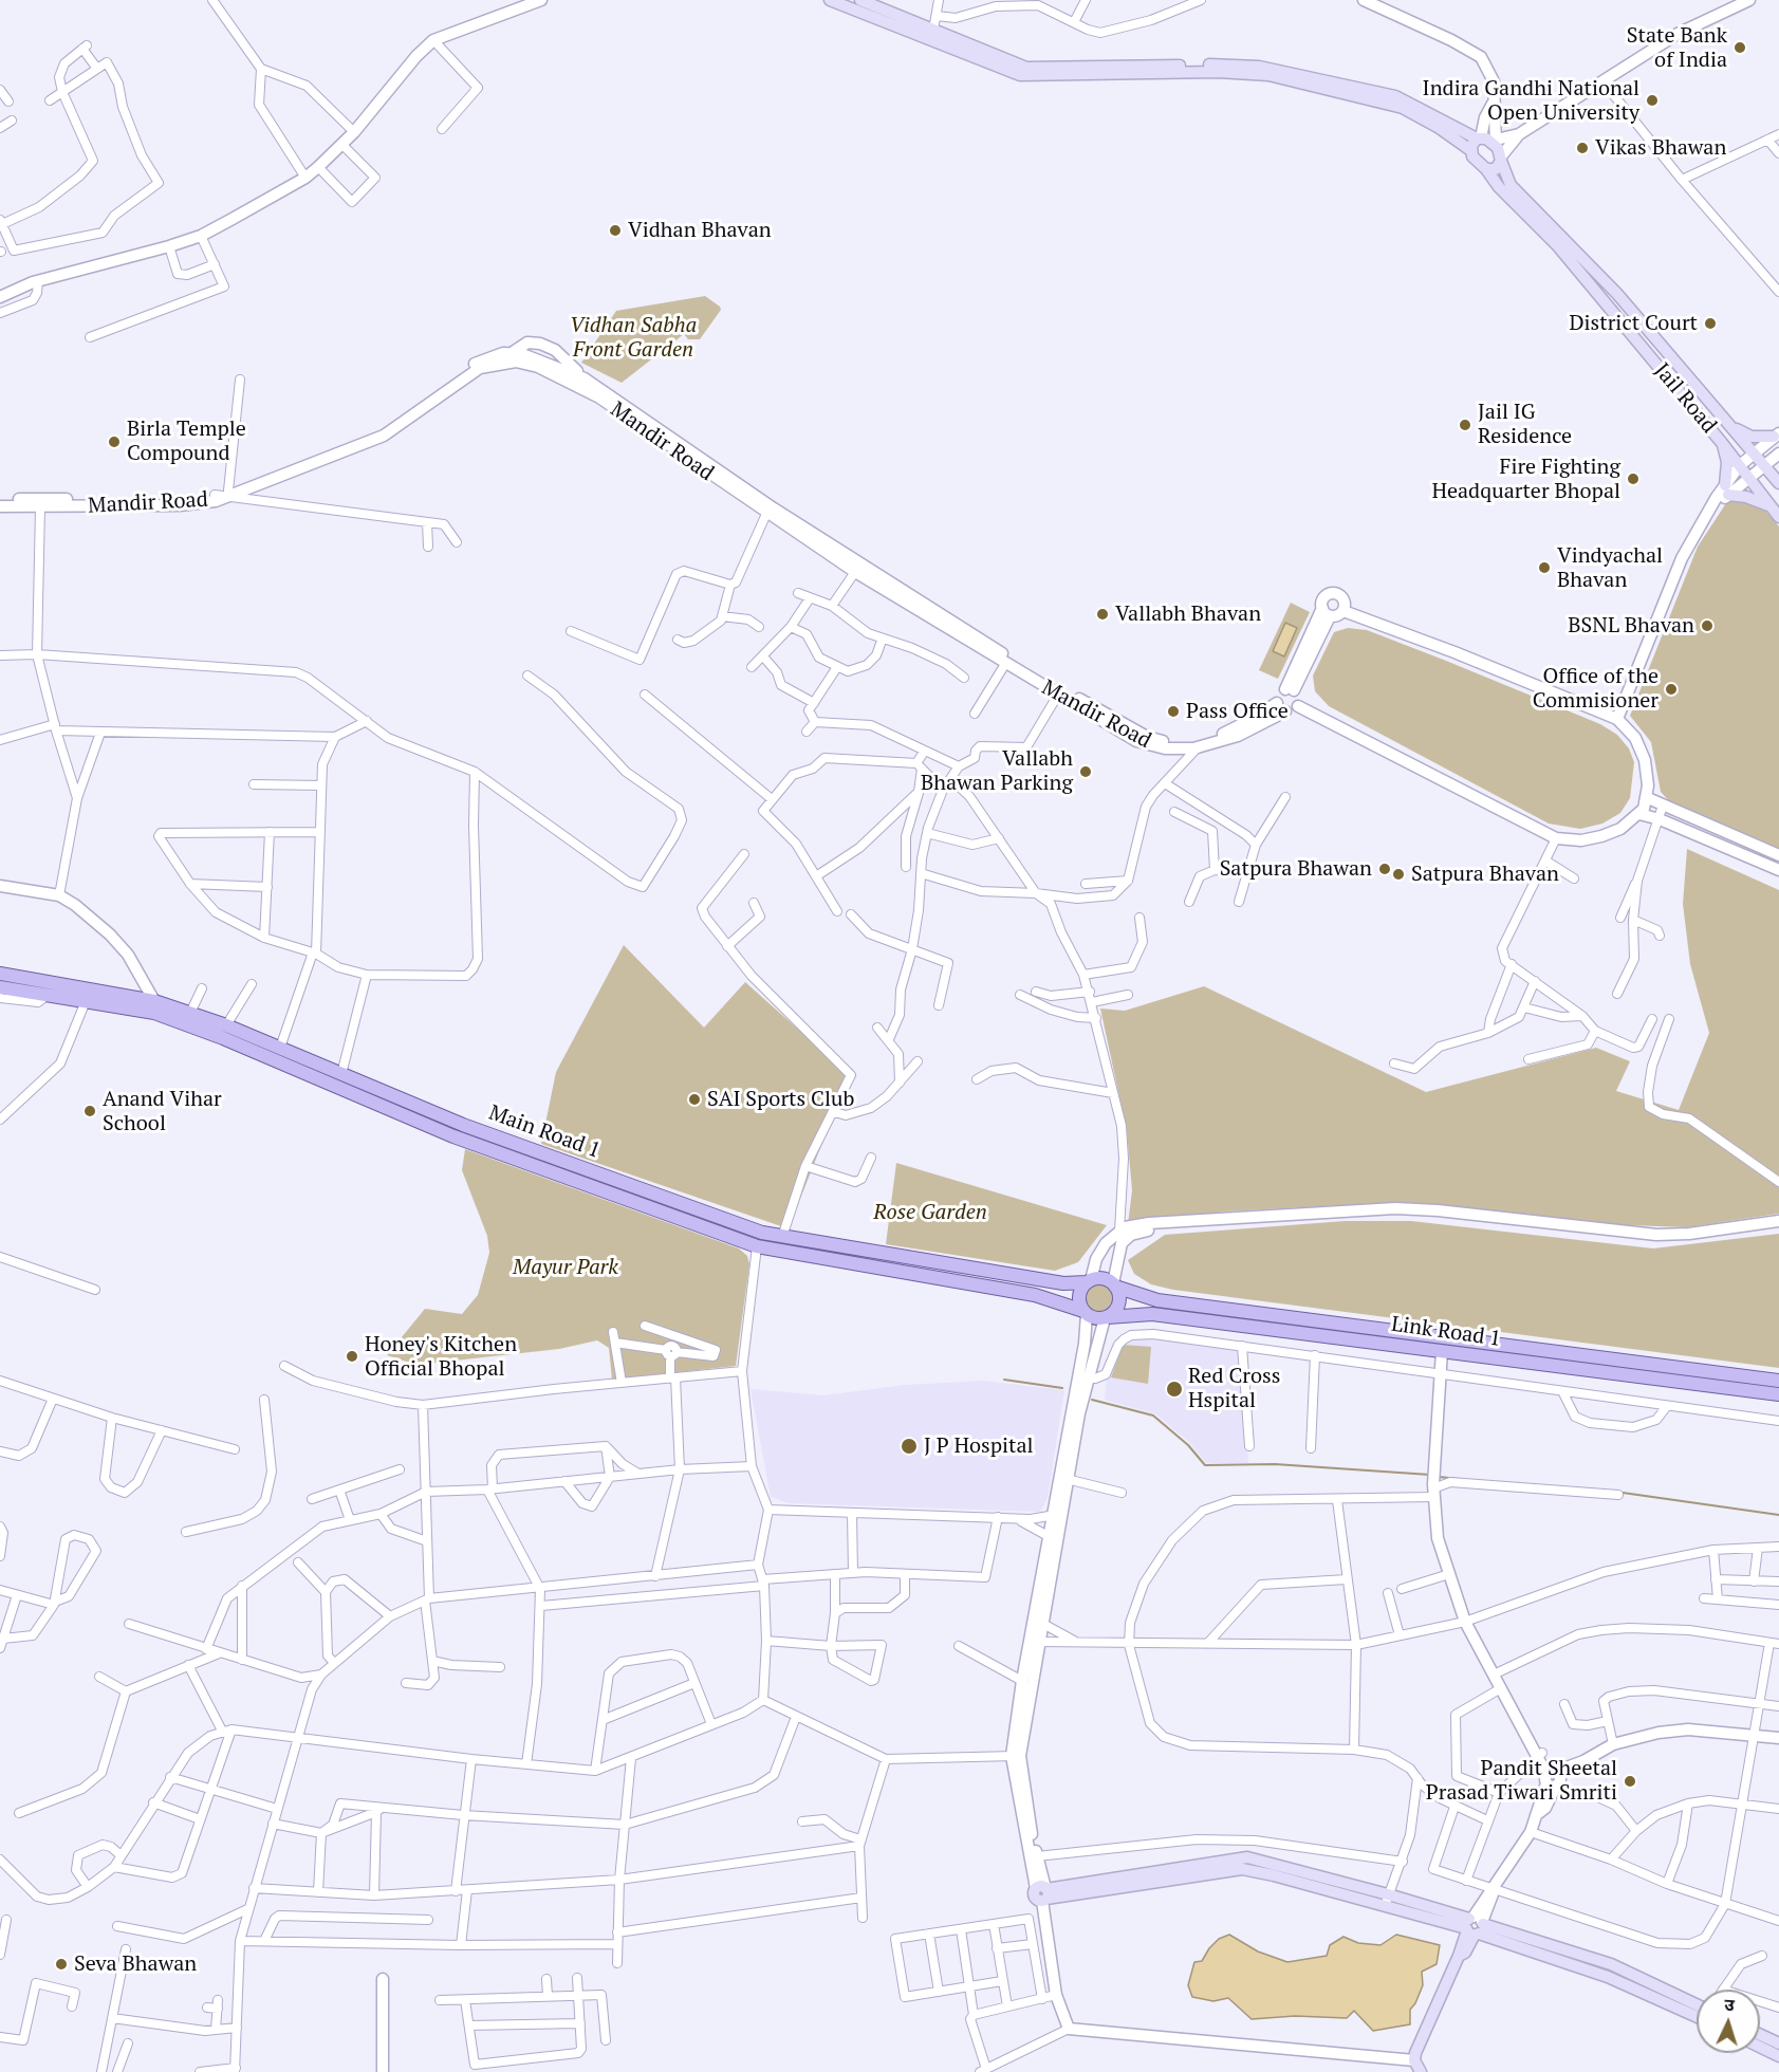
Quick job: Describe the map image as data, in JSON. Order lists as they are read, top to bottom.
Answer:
{
  "streets": {
    "main road": ["Jail Road", "Main Road 1", "Link Road 1"],
    "street": ["Mandir Road"]
  },
  "crossings": [
    ["Main Road 1", "Link Road 1"]
  ],
  "parks": ["Vidhan Sabha Front Garden", "Rose Garden", "Mayur Park"],
  "places": [
    "State Bank of India",
    "Indira Gandhi National Open University",
    "Vikas Bhawan",
    "Vidhan Bhavan",
    "District Court",
    "Jail IG Residence",
    "Birla Temple Compound",
    "Fire Fighting Headquarter Bhopal",
    "Vindyachal Bhavan",
    "Vallabh Bhavan",
    "BSNL Bhavan",
    "Office of the Commisioner",
    "Pass Office",
    "Vallabh Bhawan Parking",
    "Satpura Bhawan",
    "Satpura Bhavan",
    "SAI Sports Club",
    "Anand Vihar School",
    "Honey's Kitchen Official Bhopal",
    "Red Cross Hspital",
    "J P Hospital",
    "Pandit Sheetal Prasad Tiwari Smriti",
    "Seva Bhawan"
  ],
  "north": "top"
}
